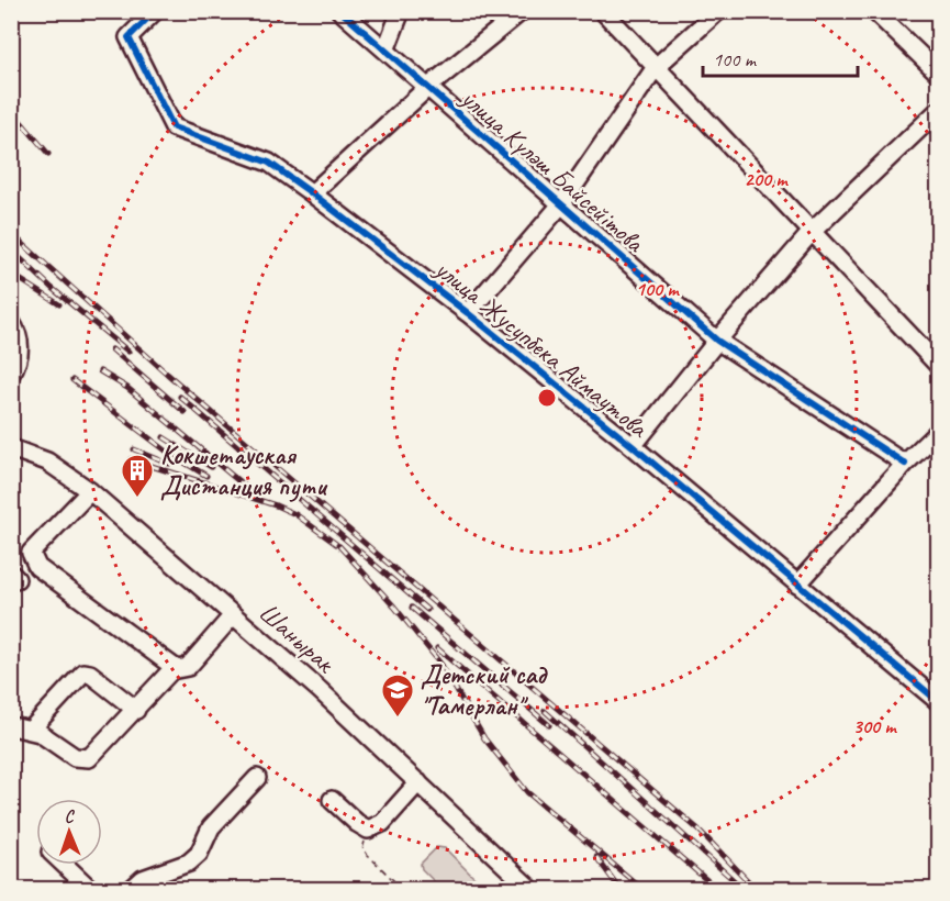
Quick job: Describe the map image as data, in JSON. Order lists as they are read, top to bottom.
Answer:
{
  "streets": {
    "street": ["улица Күләш Байсейітова", "улица Жусупбека Аймаутова", "Шанырак"]
  },
  "places": {
    "building": ["Кокшетауская Дистанция пути"],
    "school or university": ["Детский сад \"Тамерлан\""]
  },
  "scale_bar": "100 m",
  "north": "top",
  "rings": ["200 m", "100 m", "300 m"]
}
